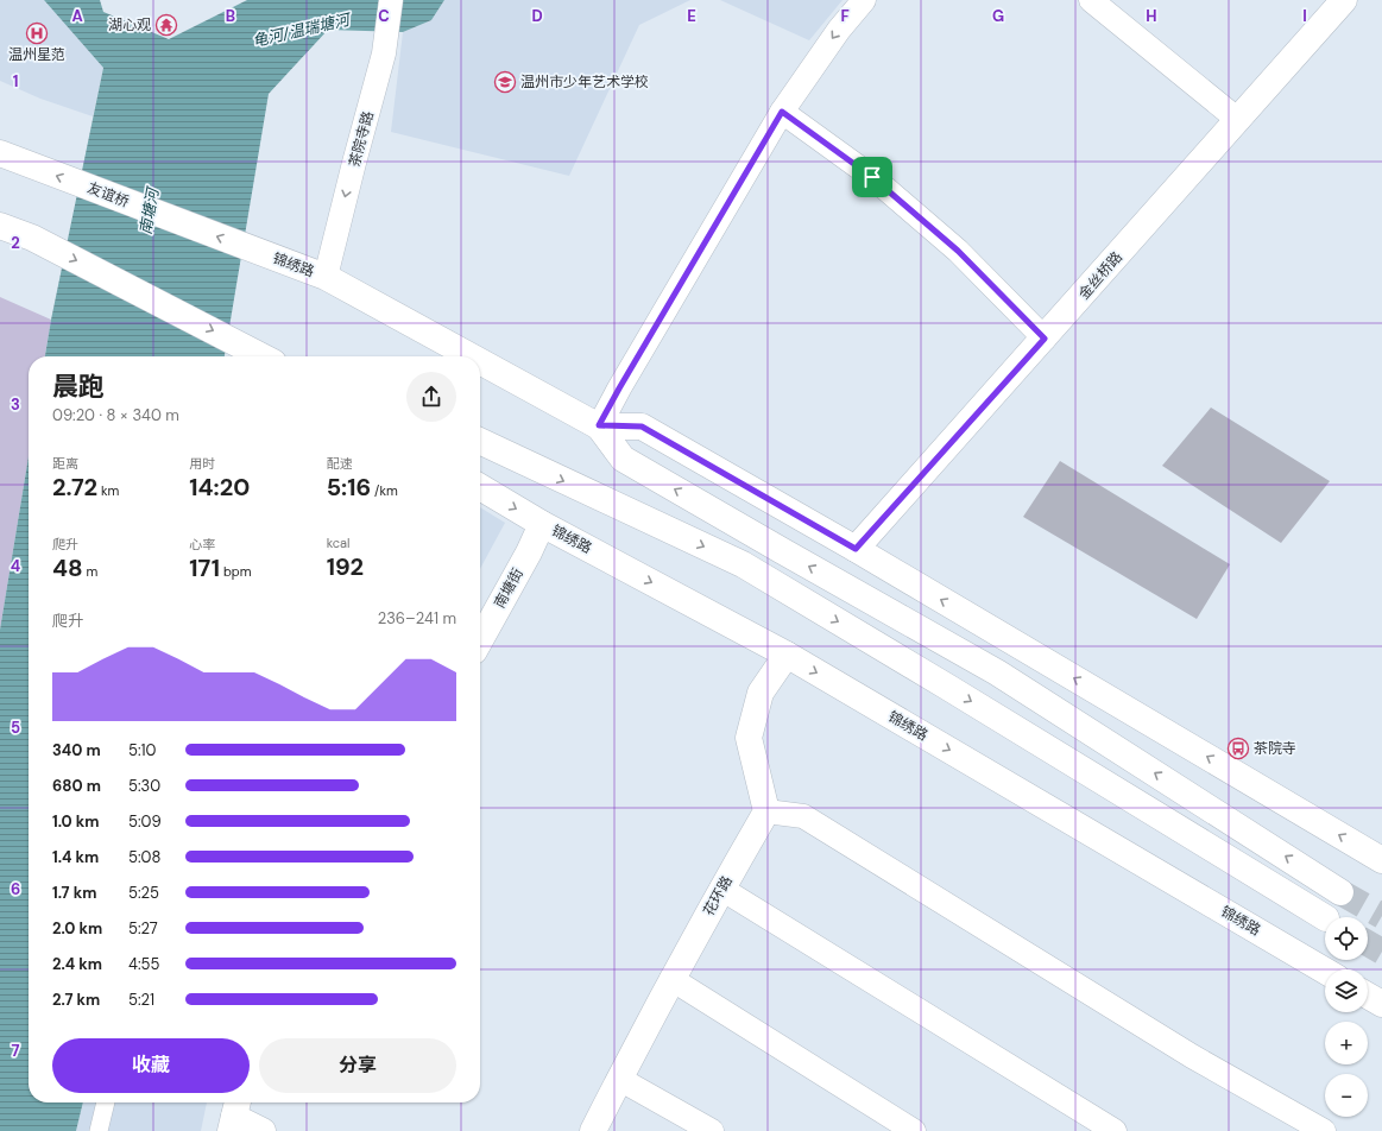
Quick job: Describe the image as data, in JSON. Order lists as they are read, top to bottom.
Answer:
{
  "streets": {
    "main road": [
      "友谊桥",
      "锦绣路",
      "金丝桥路",
      "南塘街",
      "花环路"
    ],
    "street": ["茶院寺路"]
  },
  "crossings": [
    ["茶院寺路", "锦绣路"],
    ["友谊桥", "锦绣路"],
    ["锦绣路", "金丝桥路"],
    ["锦绣路", "南塘街"]
  ],
  "one_way": ["茶院寺路"],
  "water": ["龟河/温瑞塘河", "南塘河"],
  "places": {
    "temple": ["湖心观"],
    "hospital": ["温州星范"],
    "school or university": ["温州市少年艺术学校"],
    "bus stop": ["茶院寺"]
  },
  "page": {
    "heading": ["晨跑", "09:20 · 8 × 340 m"],
    "stats": [
      ["距离", "2.72 km"],
      ["用时", "14:20"],
      ["配速", "5:16 /km"],
      ["爬升", "48 m"],
      ["心率", "171 bpm"],
      ["kcal", "192"]
    ],
    "chart": ["爬升", "236–241 m"],
    "list": [
      {
        "name": "340 m",
        "note": "5:10"
      },
      {
        "name": "680 m",
        "note": "5:30"
      },
      {
        "name": "1.0 km",
        "note": "5:09"
      },
      {
        "name": "1.4 km",
        "note": "5:08"
      },
      {
        "name": "1.7 km",
        "note": "5:25"
      },
      {
        "name": "2.0 km",
        "note": "5:27"
      },
      {
        "name": "2.4 km",
        "note": "4:55"
      },
      {
        "name": "2.7 km",
        "note": "5:21"
      }
    ],
    "map_buttons": ["+", "−"],
    "buttons": ["收藏", "分享"]
  },
  "grid": {
    "columns": [
      "A",
      "B",
      "C",
      "D",
      "E",
      "F",
      "G",
      "H",
      "I"
    ],
    "rows": [
      "1",
      "2",
      "3",
      "4",
      "5",
      "6",
      "7"
    ]
  }
}
